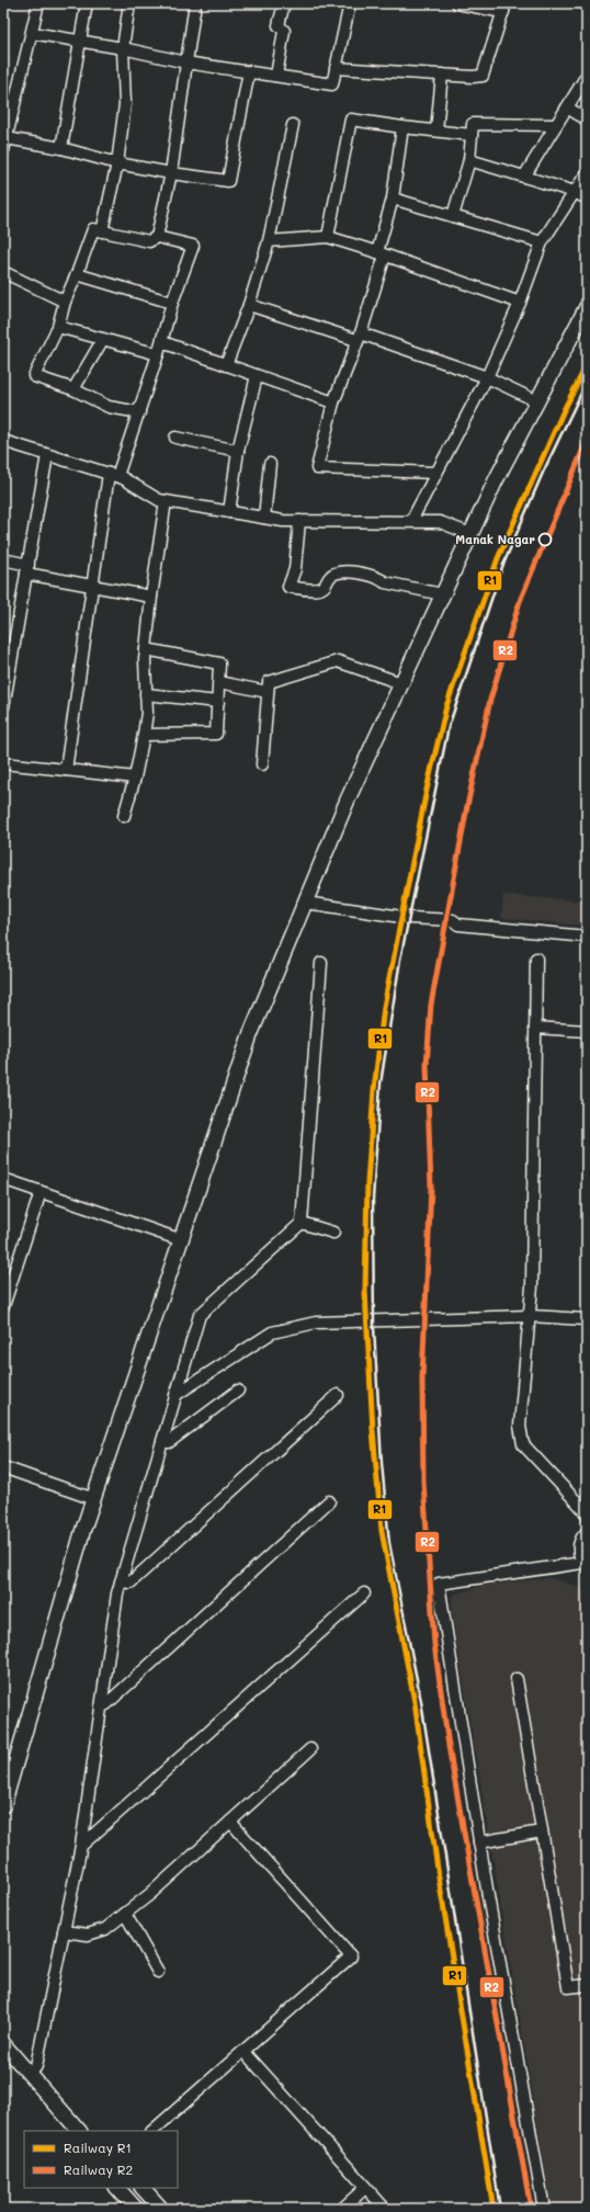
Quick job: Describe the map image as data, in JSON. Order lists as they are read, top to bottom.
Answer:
{
  "places": ["Manak Nagar"],
  "lines": ["rail line R1", "rail line R2"],
  "legend": ["Railway R1", "Railway R2"]
}
